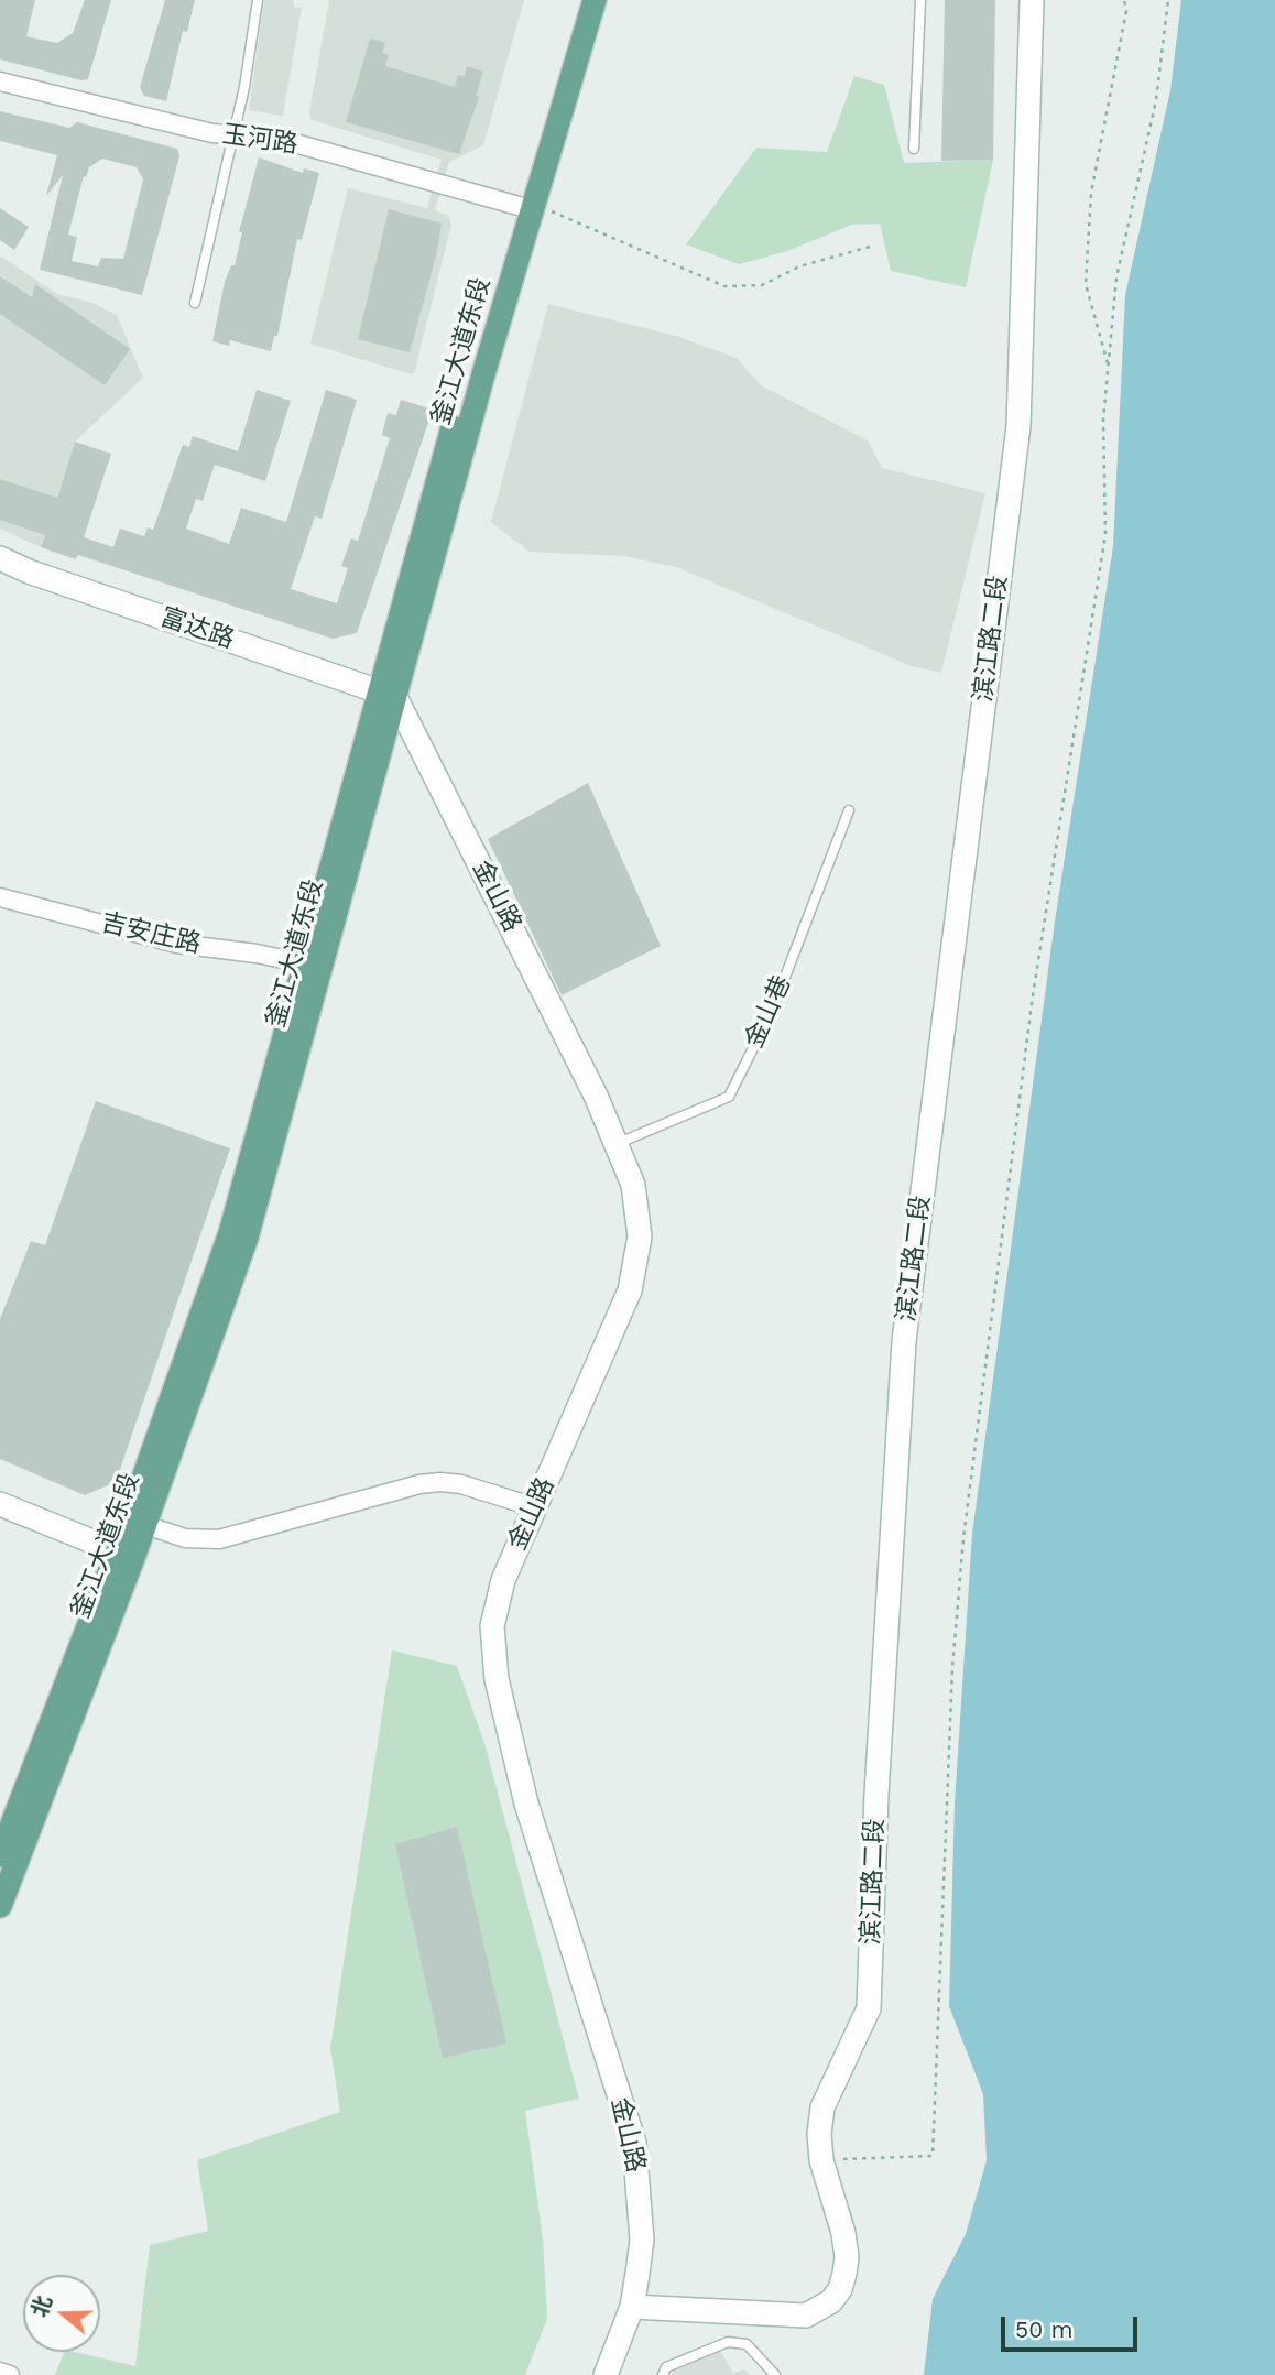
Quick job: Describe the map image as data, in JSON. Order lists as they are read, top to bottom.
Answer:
{
  "streets": {
    "main road": ["釜江大道东段"],
    "street": [
      "玉河路",
      "富达路",
      "滨江路二段",
      "金山路",
      "吉安庄路"
    ],
    "lane": ["金山巷"]
  },
  "crossings": [
    ["玉河路", "釜江大道东段"],
    ["釜江大道东段", "富达路"],
    ["釜江大道东段", "金山路"],
    ["釜江大道东段", "吉安庄路"],
    ["富达路", "金山路"],
    ["滨江路二段", "金山路"],
    ["金山路", "金山巷"]
  ],
  "scale_bar": "50 m",
  "north": "left"
}
